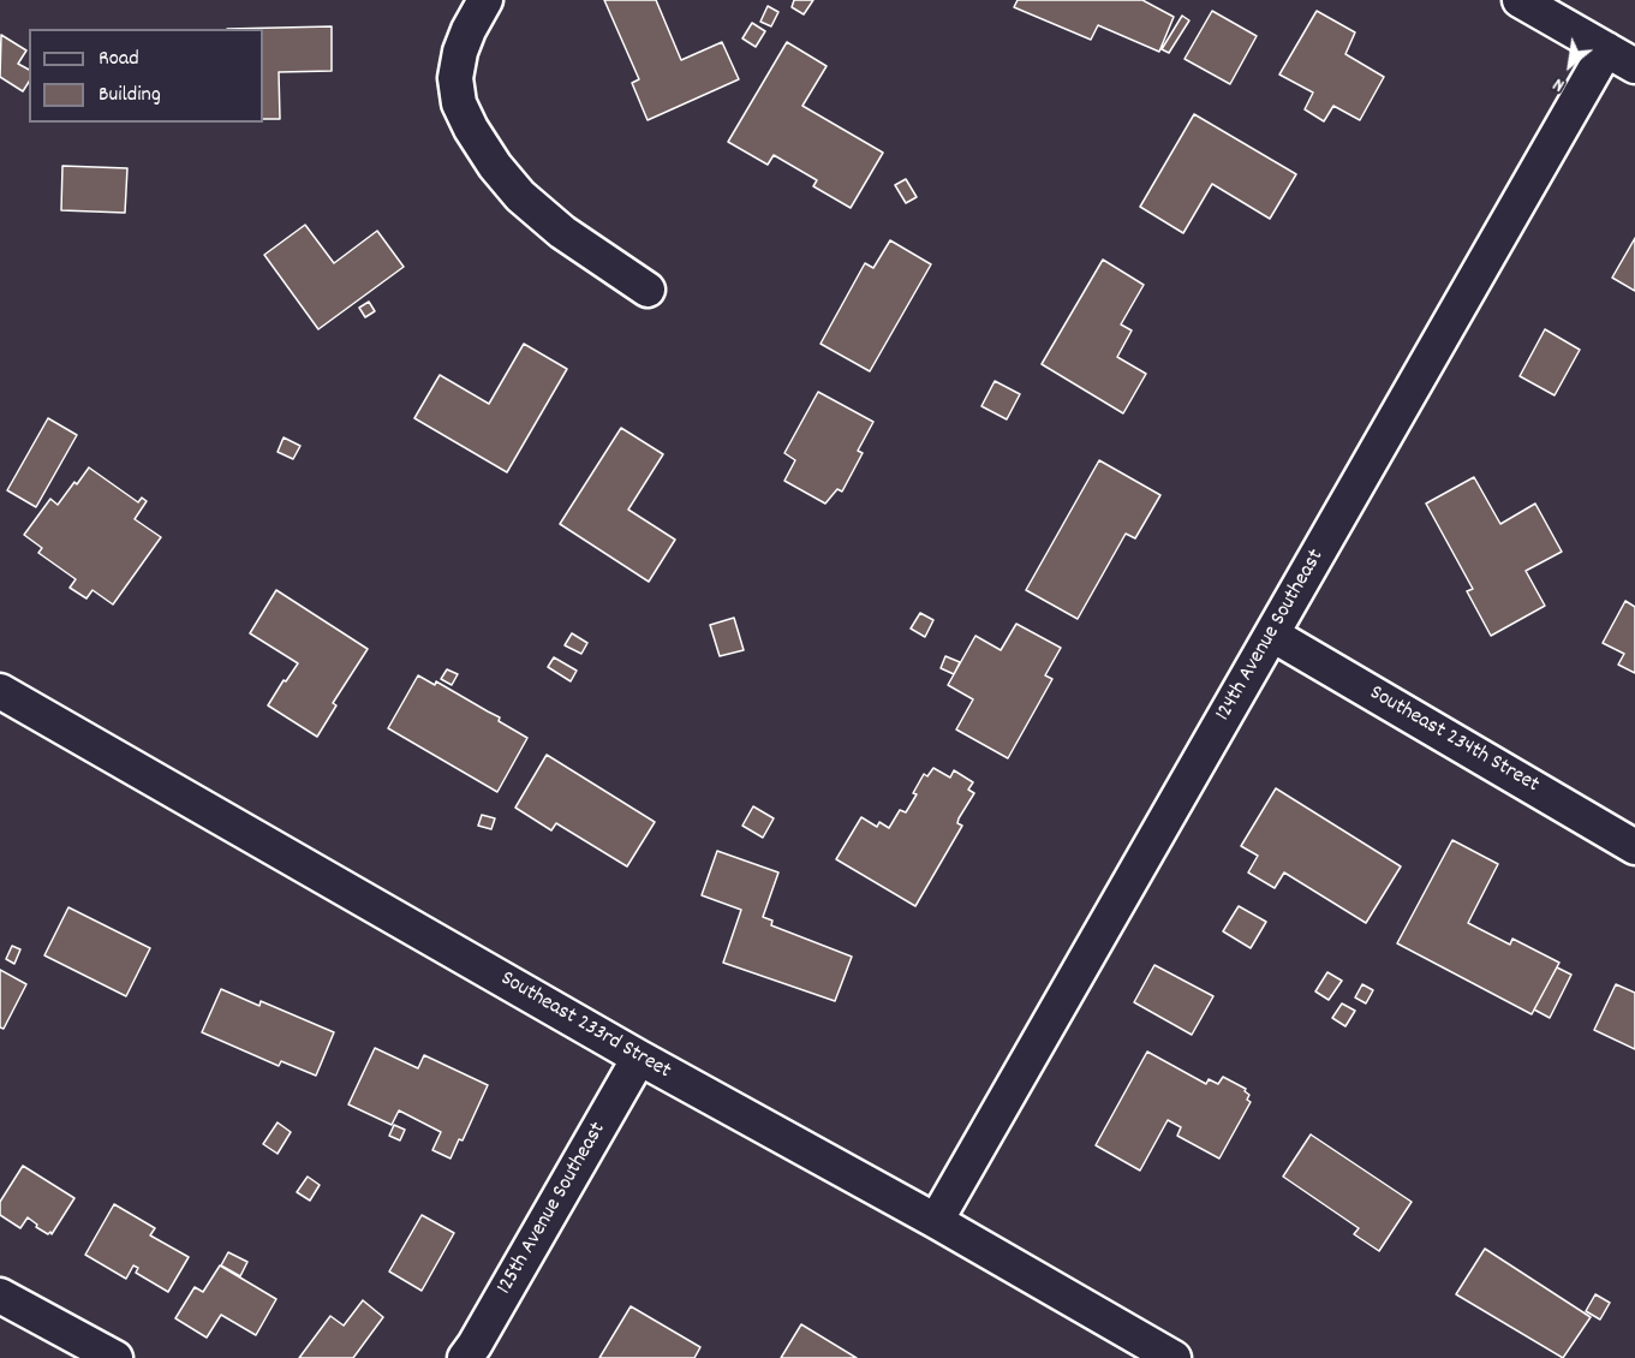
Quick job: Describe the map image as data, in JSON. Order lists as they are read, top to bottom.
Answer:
{
  "streets": {
    "street": [
      "124th Avenue Southeast",
      "Southeast 234th Street",
      "Southeast 233rd Street",
      "125th Avenue Southeast"
    ]
  },
  "crossings": [
    ["124th Avenue Southeast", "Southeast 234th Street"],
    ["124th Avenue Southeast", "Southeast 233rd Street"],
    ["Southeast 233rd Street", "125th Avenue Southeast"]
  ],
  "legend": ["Road", "Building"],
  "north": "bottom left"
}
